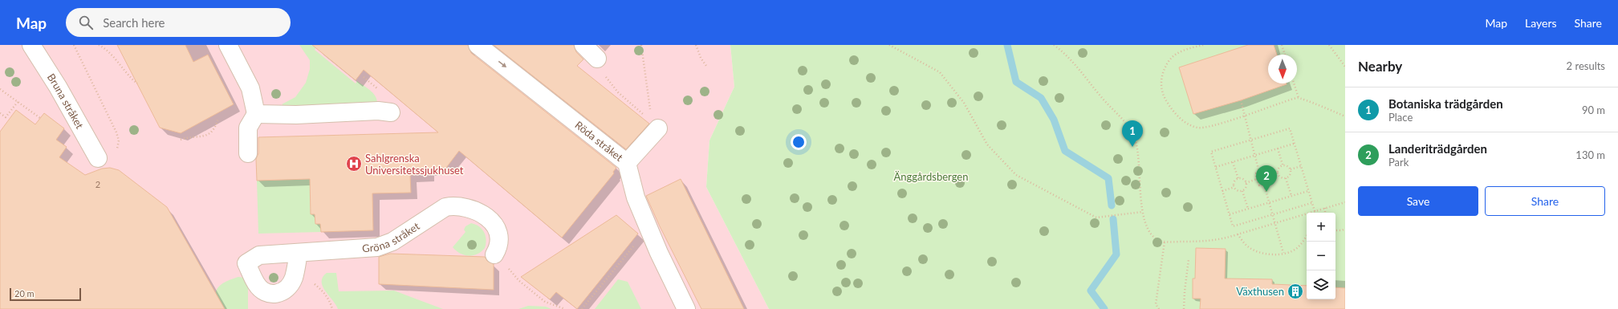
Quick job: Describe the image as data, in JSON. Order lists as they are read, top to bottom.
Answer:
{
  "streets": {
    "lane": ["Bruna stråket", "Röda stråket", "Gröna stråket"]
  },
  "one_way": ["Röda stråket"],
  "parks": ["Änggårdsbergen"],
  "places": {
    "hospital": ["Sahlgrenska Universitetssjukhuset"],
    "building": ["Växthusen"]
  },
  "house_numbers": ["2"],
  "scale_bar": "20 m",
  "north": "bottom",
  "page": {
    "header": "Map",
    "search": "Search here",
    "nav": ["Map", "Layers", "Share"],
    "heading": ["Nearby", "2 results"],
    "list": [
      {
        "mark": "1",
        "name": "Botaniska trädgården",
        "note": "Place",
        "value": "90 m"
      },
      {
        "mark": "2",
        "name": "Landeriträdgården",
        "note": "Park",
        "value": "130 m"
      }
    ],
    "pins": ["1", "2"],
    "buttons": ["Save", "Share"],
    "map_buttons": ["+", "−"],
    "scale": "20 m"
  }
}
